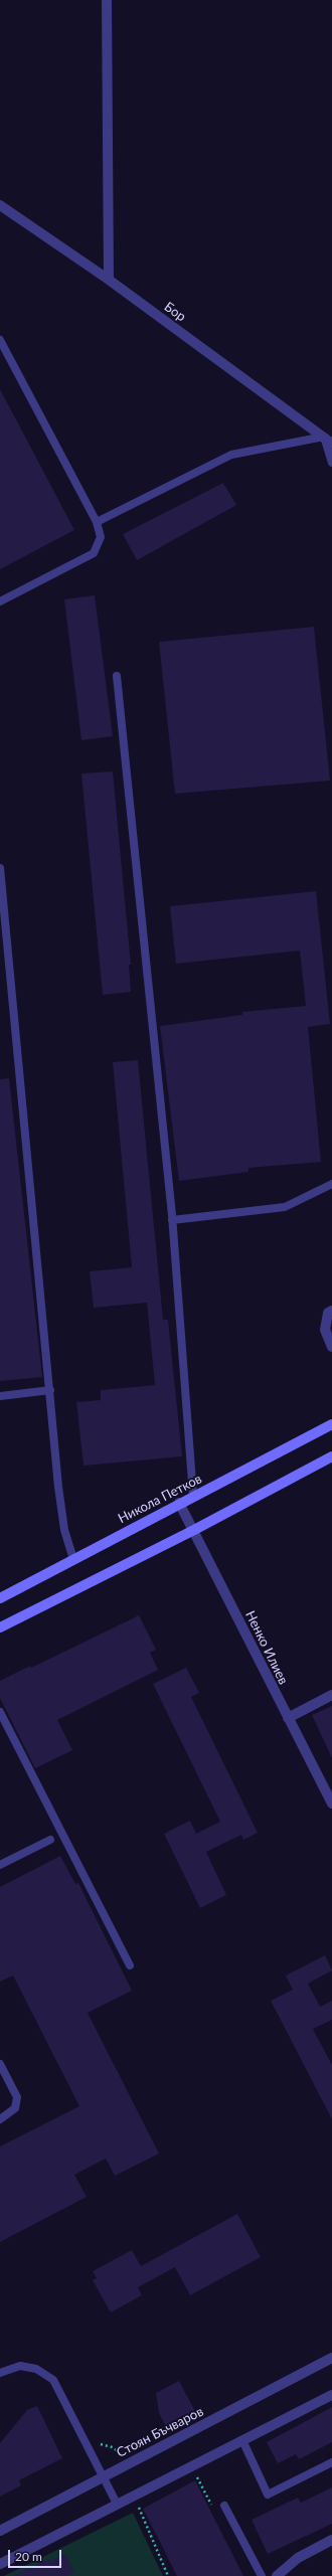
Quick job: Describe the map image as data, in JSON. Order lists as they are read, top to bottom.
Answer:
{
  "streets": {
    "main road": ["Никола Петков"],
    "street": ["Бор", "Ненко Илиев", "Стоян Бъчваров"]
  },
  "crossings": [
    ["Никола Петков", "Ненко Илиев"]
  ],
  "scale_bar": "20 m"
}
